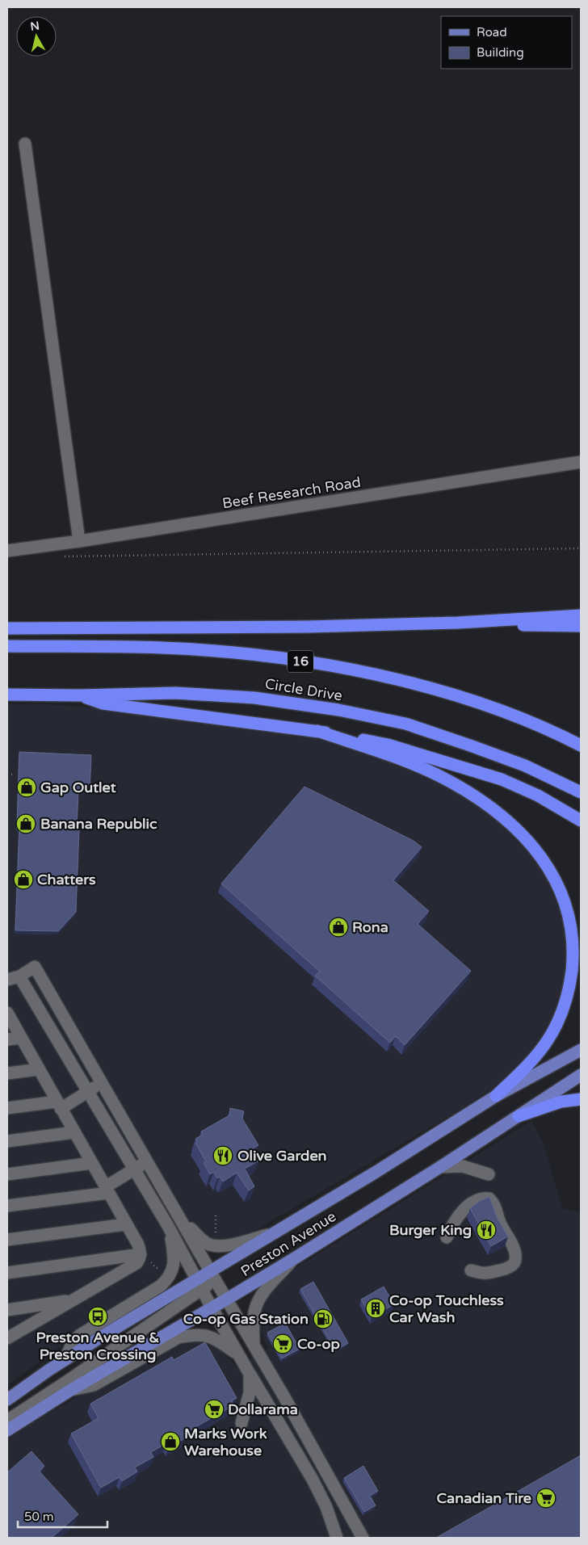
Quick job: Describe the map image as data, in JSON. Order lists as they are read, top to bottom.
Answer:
{
  "streets": {
    "highway": ["16", "Circle Drive"],
    "main road": ["Preston Avenue"],
    "street": ["Beef Research Road"]
  },
  "places": {
    "shop": [
      "Gap Outlet",
      "Banana Republic",
      "Chatters",
      "Rona",
      "Marks Work Warehouse"
    ],
    "restaurant": ["Olive Garden", "Burger King"],
    "building": ["Co-op Touchless Car Wash"],
    "bus stop": ["Preston Avenue & Preston Crossing"],
    "fuel station": ["Co-op Gas Station"],
    "supermarket": ["Co-op", "Dollarama", "Canadian Tire"]
  },
  "legend": ["Road", "Building"],
  "scale_bar": "50 m",
  "north": "top"
}
